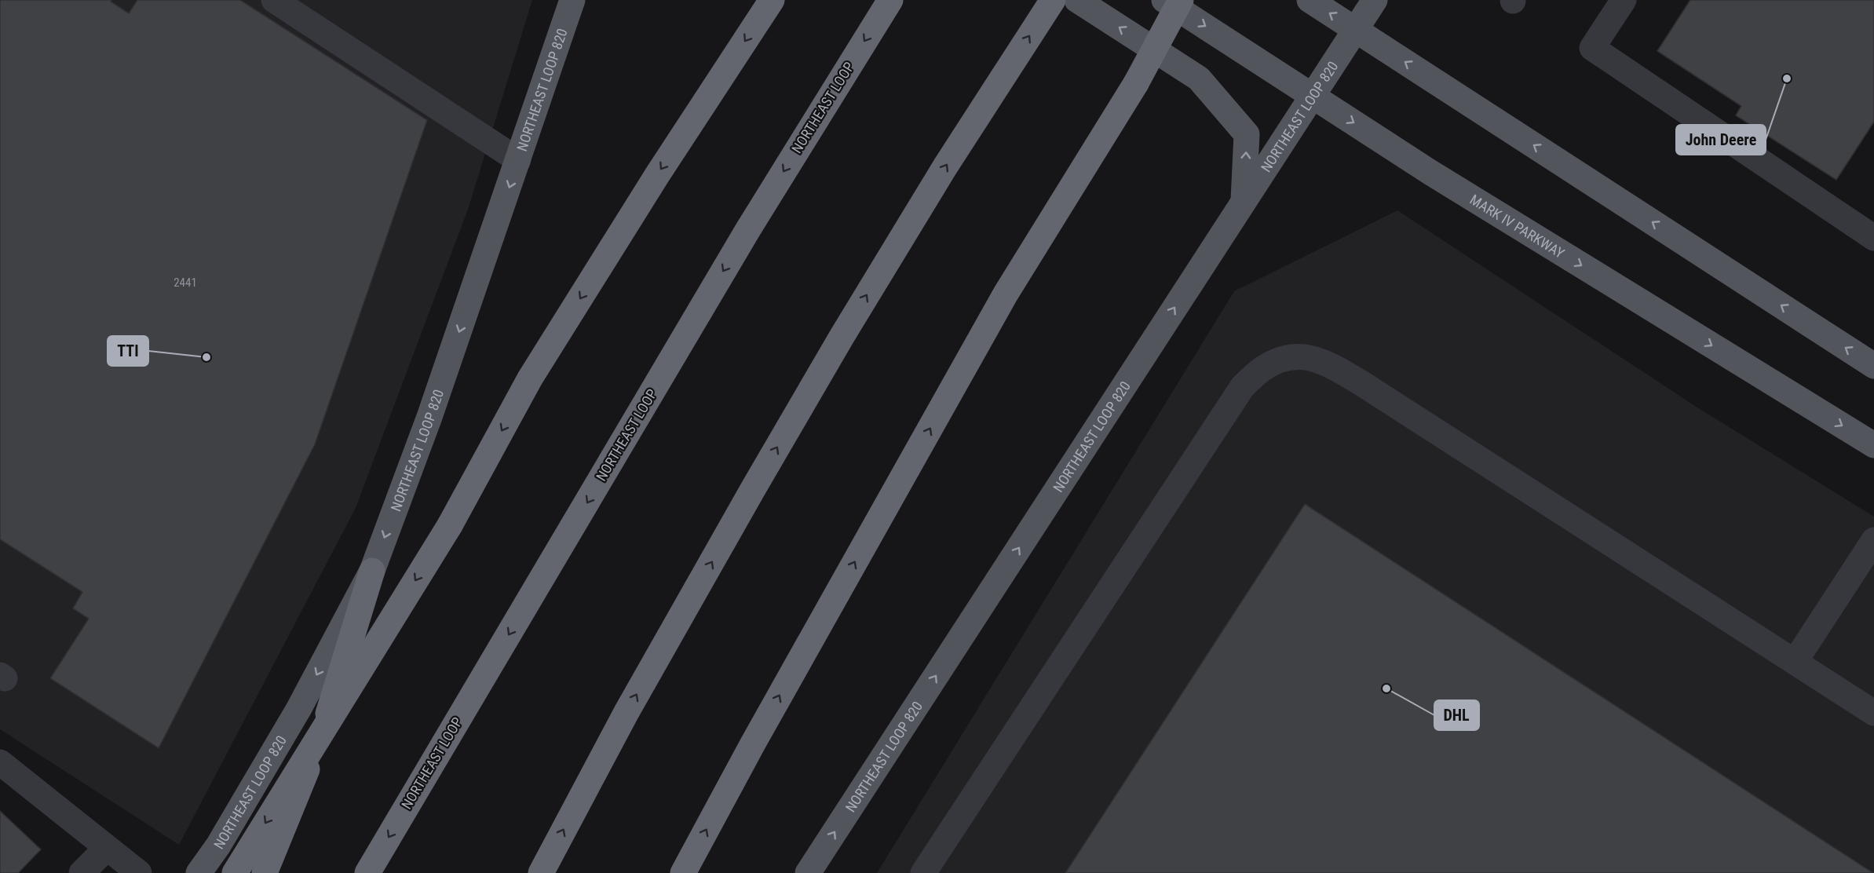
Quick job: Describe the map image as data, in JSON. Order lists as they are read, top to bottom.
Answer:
{
  "streets": {
    "highway": ["NORTHEAST LOOP"],
    "main road": ["NORTHEAST LOOP 820", "MARK IV PARKWAY"]
  },
  "crossings": [
    ["NORTHEAST LOOP 820", "MARK IV PARKWAY"]
  ],
  "places": ["John Deere", "TTI", "DHL"],
  "house_numbers": ["2441"]
}
